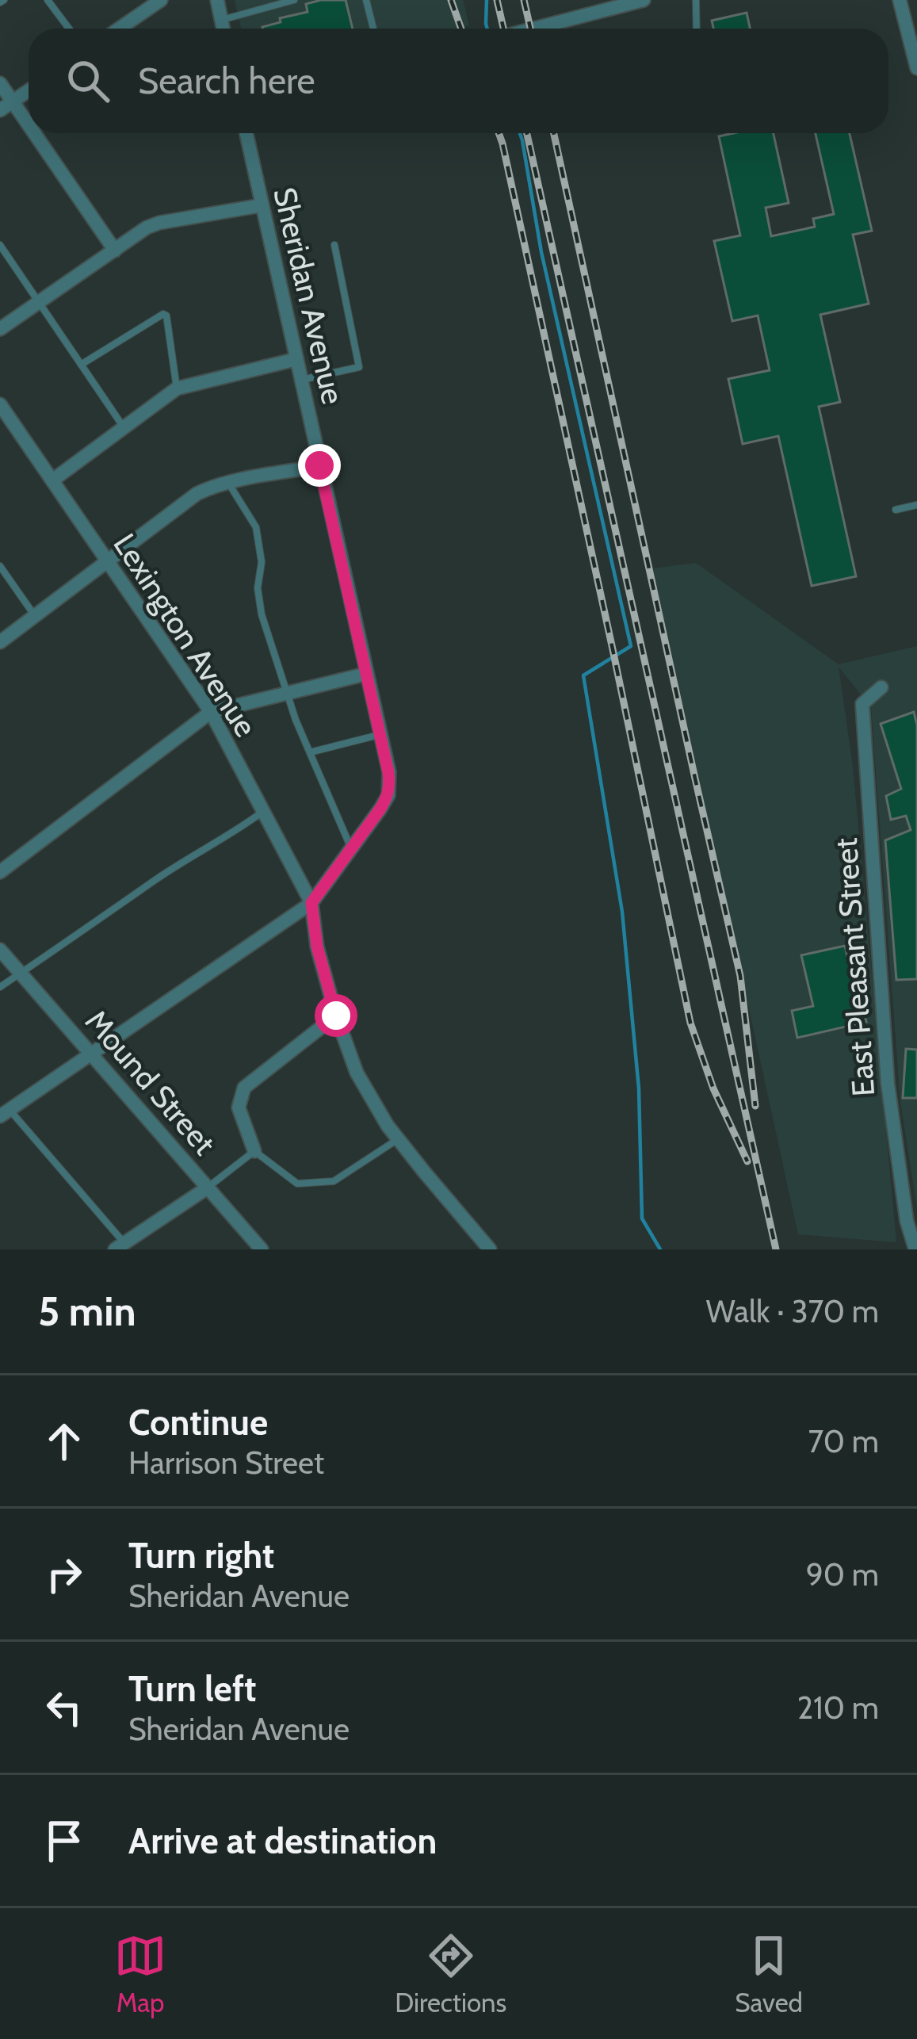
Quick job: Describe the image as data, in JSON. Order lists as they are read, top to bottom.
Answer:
{
  "streets": {
    "street": [
      "Sheridan Avenue",
      "Lexington Avenue",
      "East Pleasant Street",
      "Mound Street"
    ]
  },
  "crossings": [
    ["Sheridan Avenue", "Lexington Avenue"],
    ["Sheridan Avenue", "Mound Street"]
  ],
  "page": {
    "search": "Search here",
    "heading": ["5 min", "Walk · 370 m"],
    "list": [
      ["Continue", "Harrison Street", "70 m"],
      ["Turn right", "Sheridan Avenue", "90 m"],
      ["Turn left", "Sheridan Avenue", "210 m"],
      "Arrive at destination"
    ],
    "nav": ["Map", "Directions", "Saved"]
  }
}
